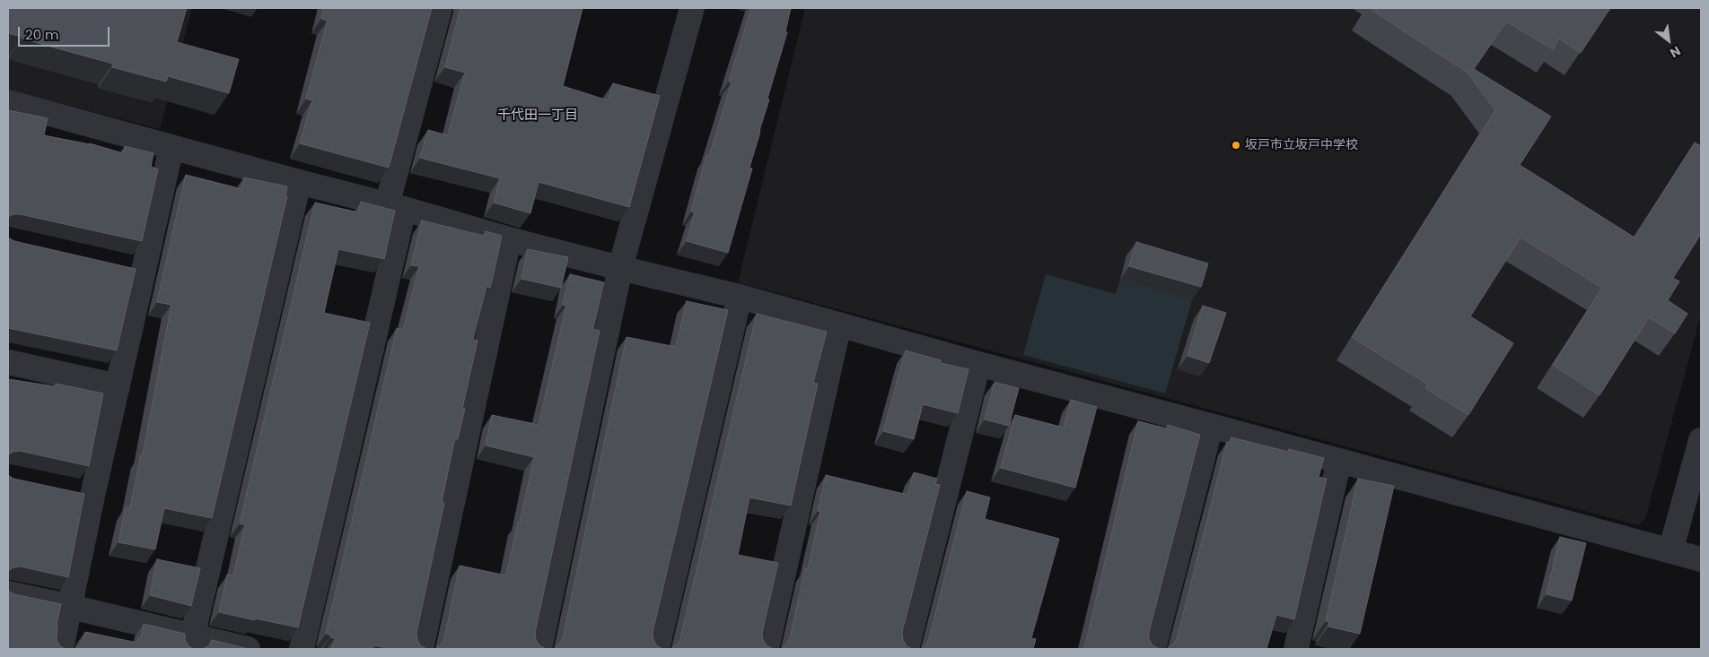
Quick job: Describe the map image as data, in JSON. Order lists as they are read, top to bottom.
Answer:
{
  "districts": ["千代田一丁目"],
  "places": ["坂戸市立坂戸中学校"],
  "scale_bar": "20 m",
  "north": "bottom right"
}
